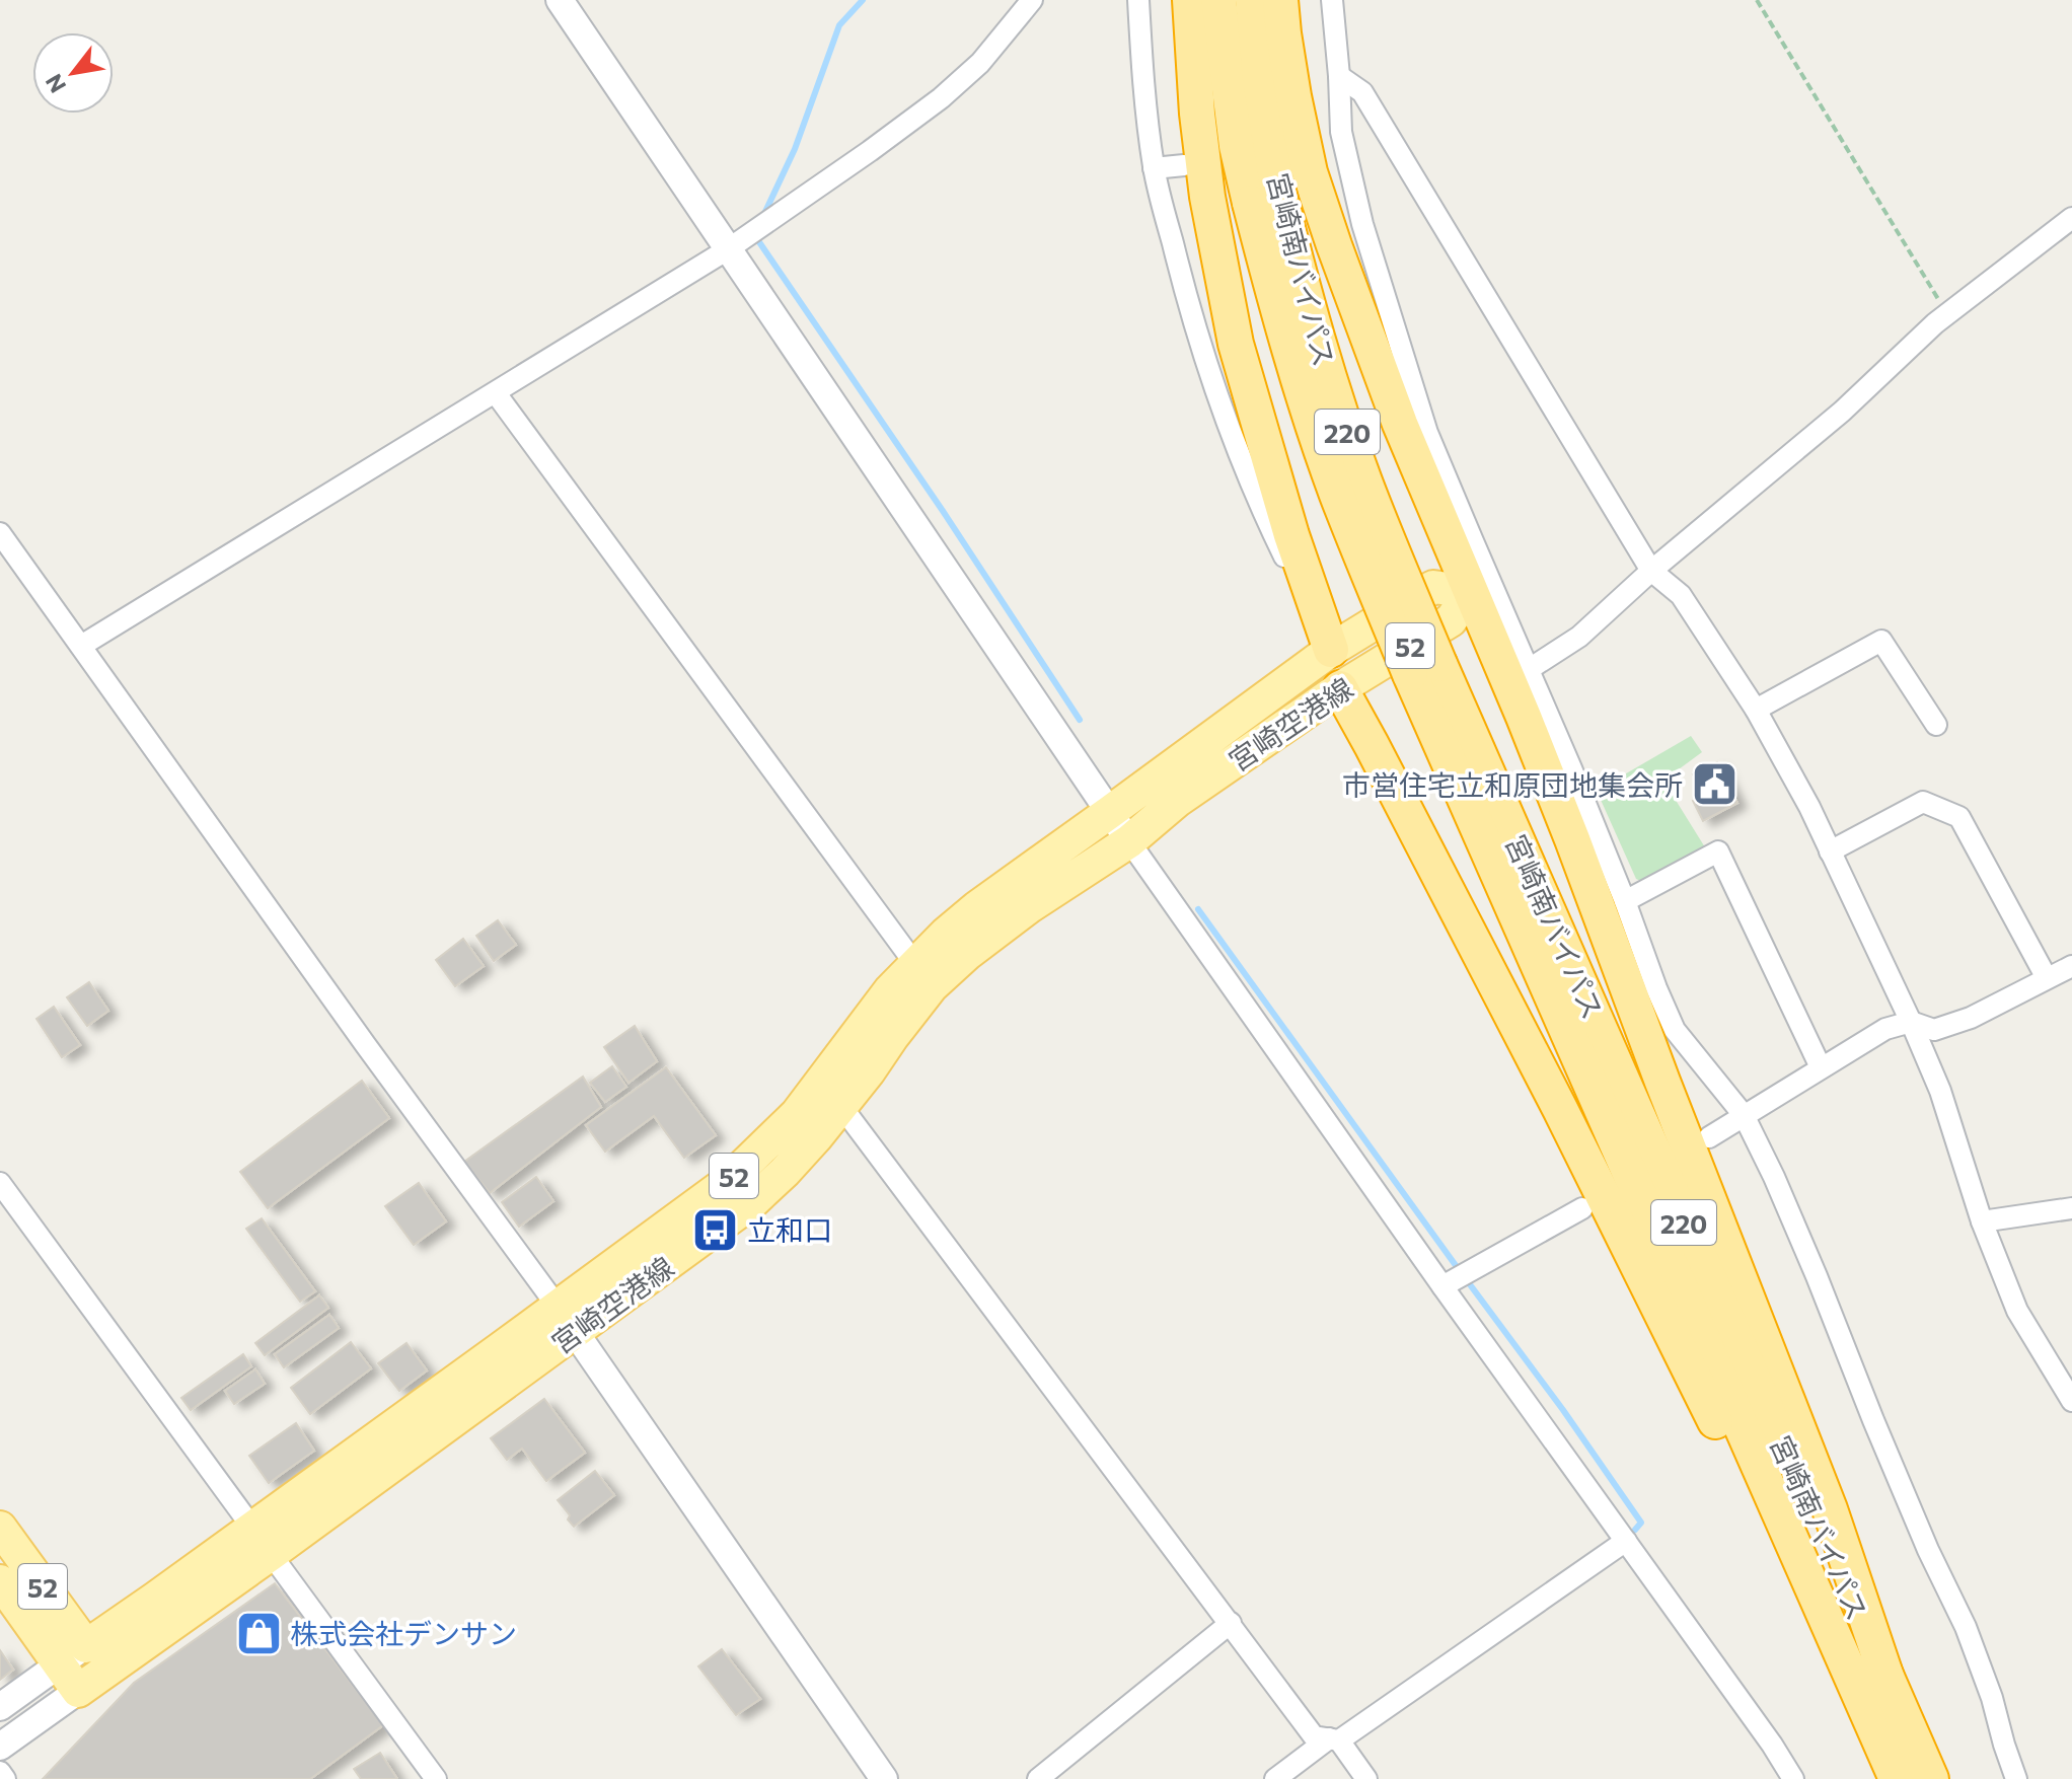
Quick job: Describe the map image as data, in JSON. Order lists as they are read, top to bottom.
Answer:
{
  "streets": {
    "highway": ["宮崎南バイパス", "220"],
    "main road": ["52", "宮崎空港線"]
  },
  "crossings": [
    ["宮崎南バイパス", "220"],
    ["220", "宮崎空港線"],
    ["52", "宮崎空港線"]
  ],
  "places": {
    "public building": ["市営住宅立和原団地集会所"],
    "bus stop": ["立和口"],
    "shop": ["株式会社デンサン"]
  },
  "north": "bottom left"
}
